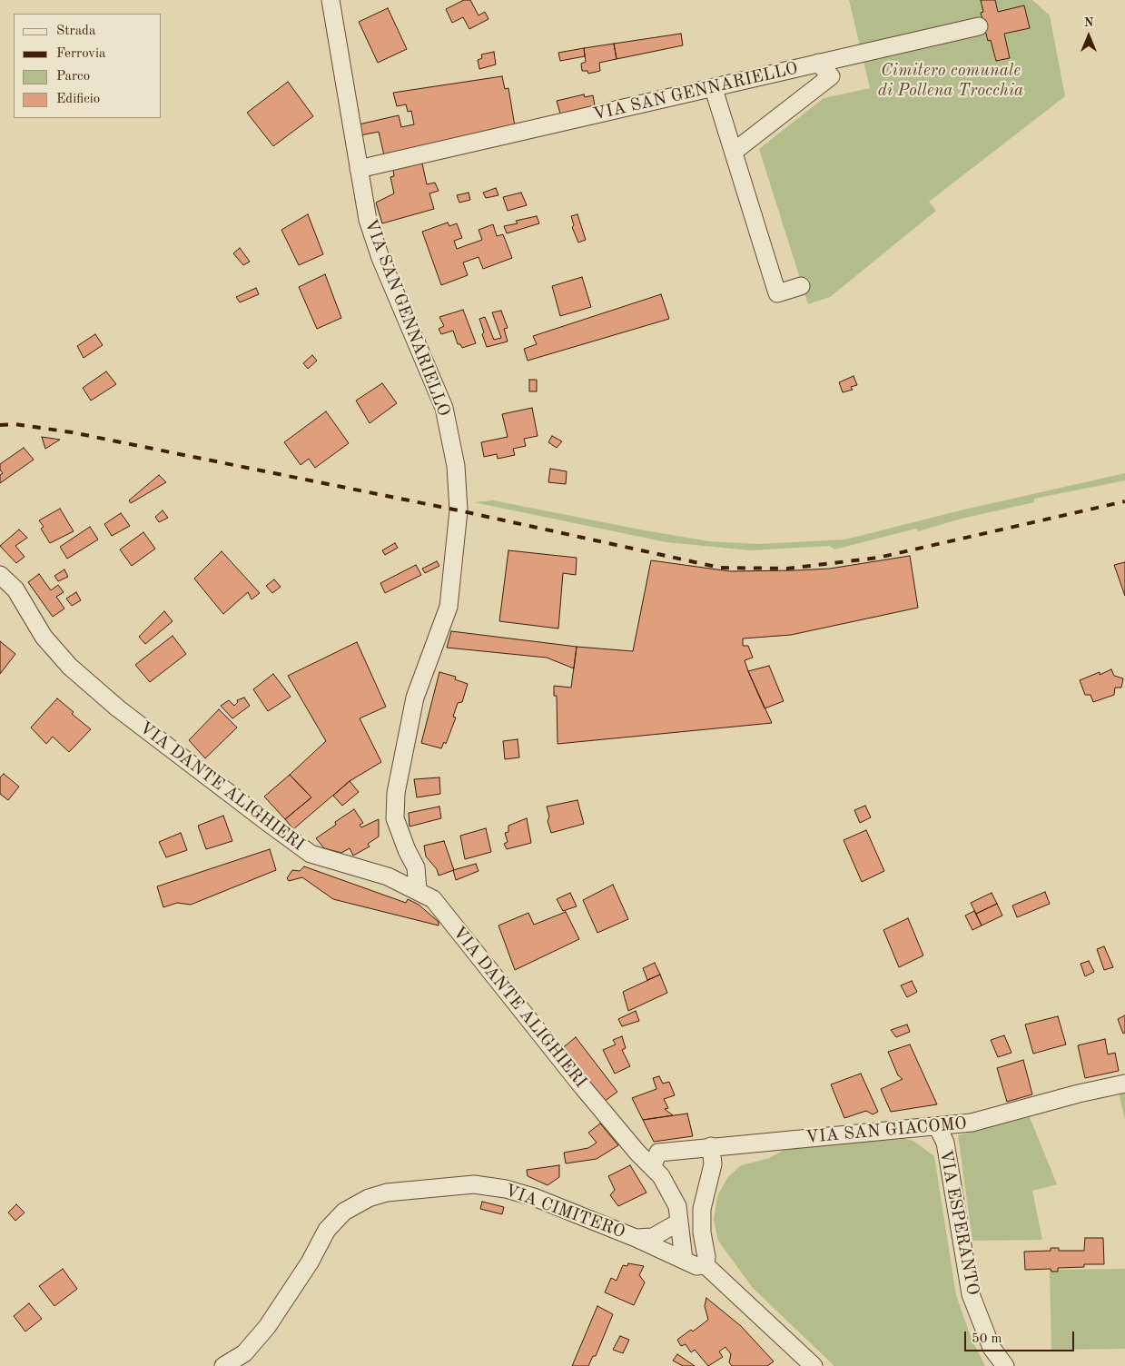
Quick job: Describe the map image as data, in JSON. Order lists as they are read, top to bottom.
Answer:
{
  "streets": {
    "street": [
      "VIA SAN GENNARIELLO",
      "VIA DANTE ALIGHIERI",
      "VIA SAN GIACOMO",
      "VIA CIMITERO",
      "VIA ESPERANTO"
    ]
  },
  "crossings": [
    ["VIA SAN GENNARIELLO", "VIA DANTE ALIGHIERI"],
    ["VIA DANTE ALIGHIERI", "VIA SAN GIACOMO"],
    ["VIA DANTE ALIGHIERI", "VIA CIMITERO"],
    ["VIA SAN GIACOMO", "VIA ESPERANTO"]
  ],
  "parks": ["Cimitero comunale di Pollena Trocchia"],
  "legend": [
    "Strada",
    "Ferrovia",
    "Parco",
    "Edificio"
  ],
  "scale_bar": "50 m",
  "north": "top"
}
